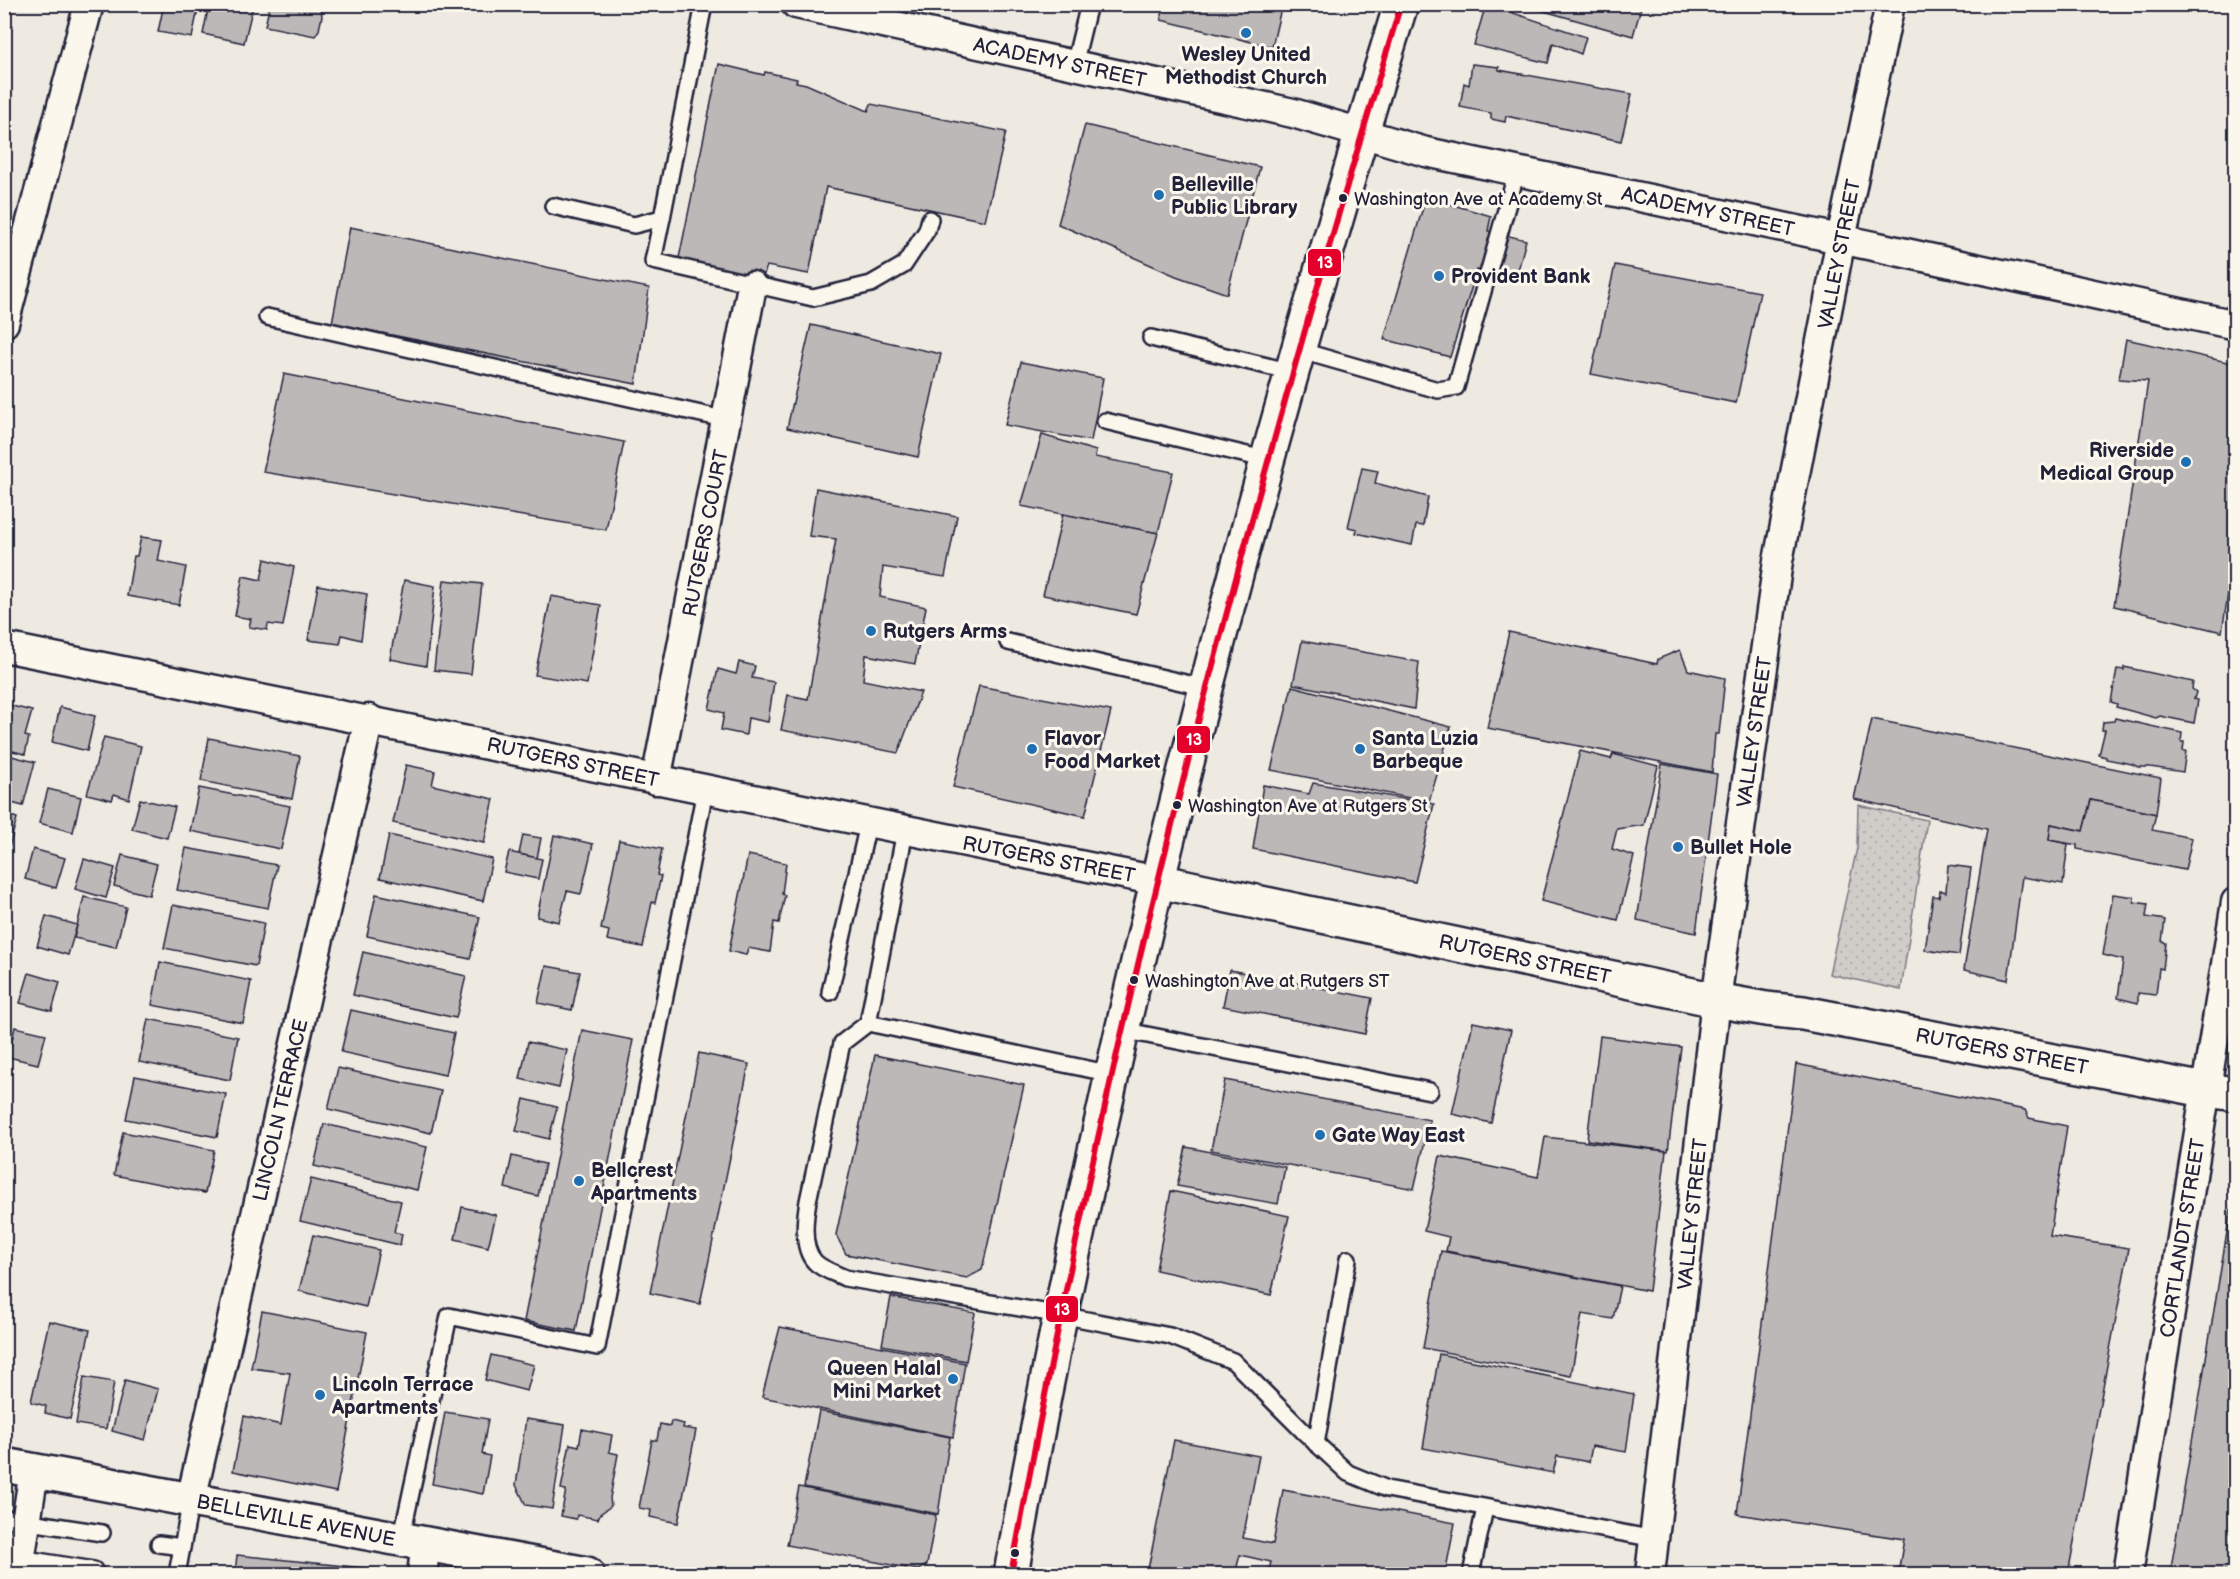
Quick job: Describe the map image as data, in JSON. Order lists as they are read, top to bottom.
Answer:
{
  "streets": {
    "main road": ["RUTGERS STREET", "BELLEVILLE AVENUE"],
    "street": [
      "ACADEMY STREET",
      "VALLEY STREET",
      "RUTGERS COURT",
      "LINCOLN TERRACE",
      "CORTLANDT STREET"
    ]
  },
  "crossings": [
    ["ACADEMY STREET", "VALLEY STREET"],
    ["VALLEY STREET", "RUTGERS STREET"],
    ["RUTGERS COURT", "RUTGERS STREET"],
    ["RUTGERS STREET", "LINCOLN TERRACE"],
    ["RUTGERS STREET", "CORTLANDT STREET"],
    ["LINCOLN TERRACE", "BELLEVILLE AVENUE"]
  ],
  "places": [
    "Wesley United Methodist Church",
    "Belleville Public Library",
    "Washington Ave at Academy St",
    "Provident Bank",
    "Riverside Medical Group",
    "Rutgers Arms",
    "Flavor Food Market",
    "Santa Luzia Barbeque",
    "Washington Ave at Rutgers St",
    "Bullet Hole",
    "Washington Ave at Rutgers ST",
    "Gate Way East",
    "Bellcrest Apartments",
    "Queen Halal Mini Market",
    "Lincoln Terrace Apartments"
  ],
  "lines": ["transit line 13"]
}
